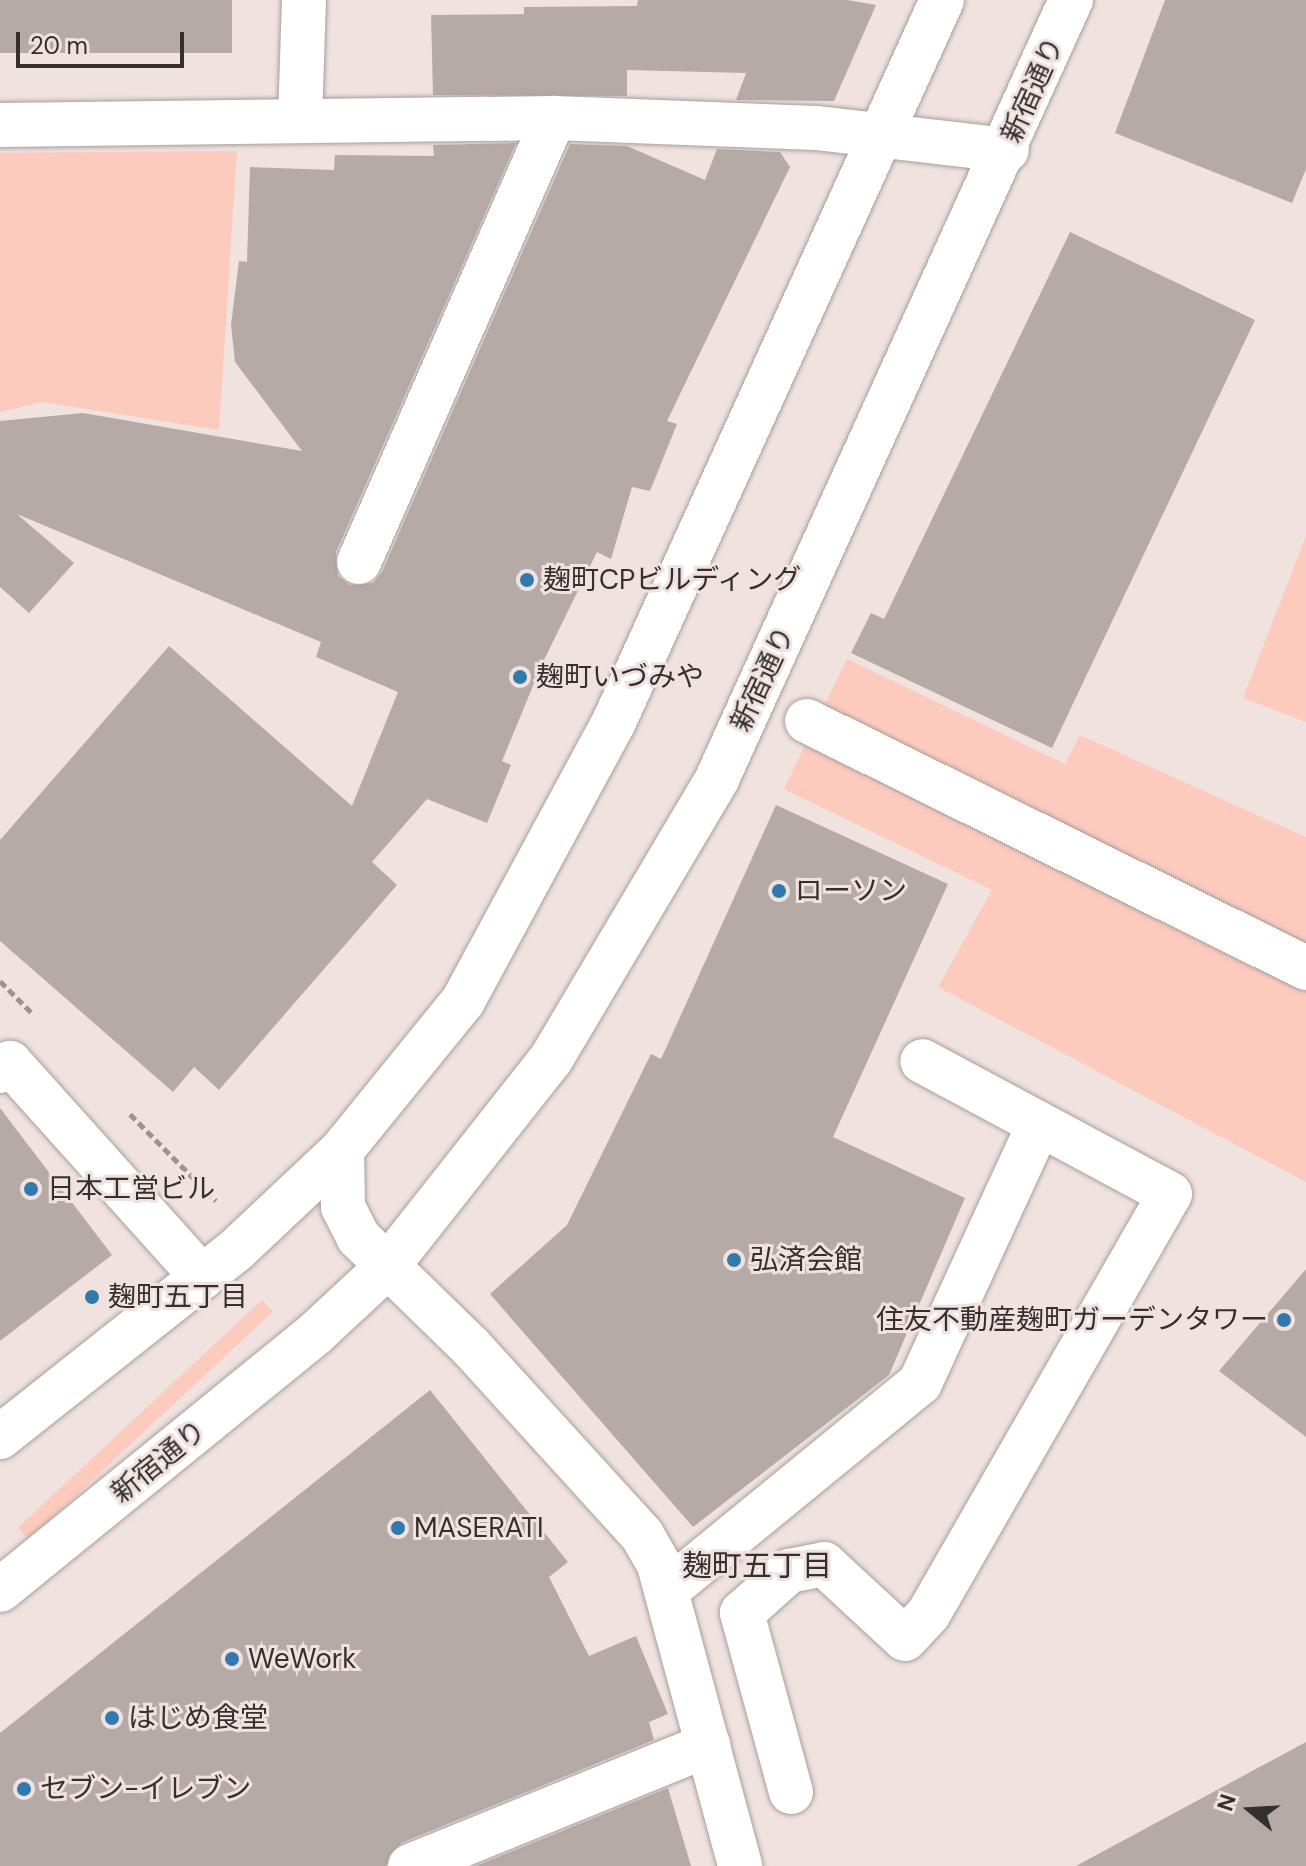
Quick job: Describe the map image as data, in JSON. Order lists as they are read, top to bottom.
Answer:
{
  "streets": {
    "main road": ["新宿通り"]
  },
  "districts": ["麹町五丁目"],
  "places": [
    "麹町CPビルディング",
    "麹町いづみや",
    "ローソン",
    "日本工営ビル",
    "弘済会館",
    "麹町五丁目",
    "住友不動産麹町ガーデンタワー",
    "MASERATI",
    "WeWork",
    "はじめ食堂",
    "セブン-イレブン"
  ],
  "scale_bar": "20 m",
  "north": "left"
}
